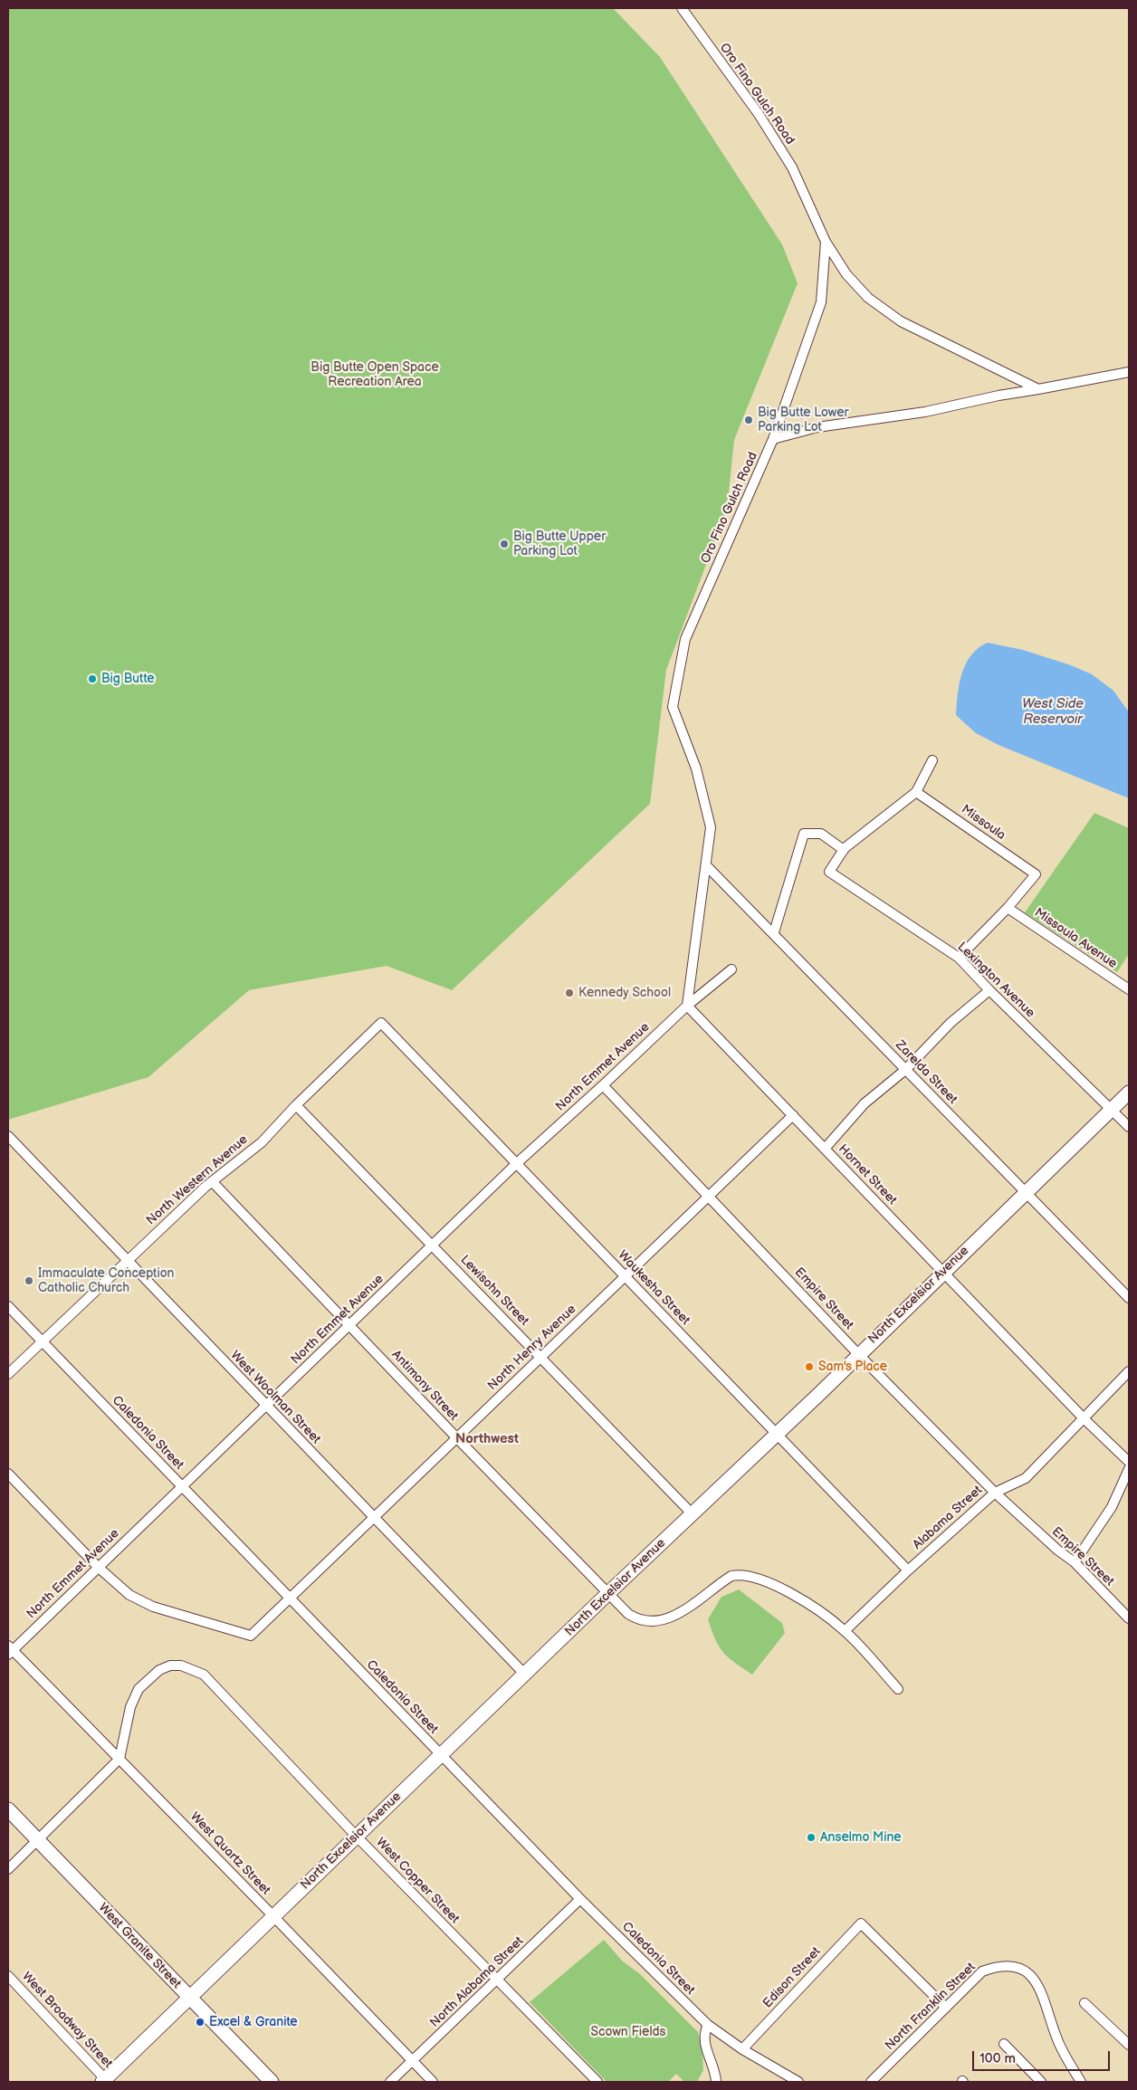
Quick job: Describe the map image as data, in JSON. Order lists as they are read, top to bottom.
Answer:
{
  "streets": {
    "street": [
      "Oro Fino Gulch Road",
      "Missoula",
      "Missoula Avenue",
      "Lexington Avenue",
      "North Emmet Avenue",
      "Zarelda Street",
      "Hornet Street",
      "North Western Avenue",
      "Waukesha Street",
      "Lewisohn Street",
      "North Excelsior Avenue",
      "Empire Street",
      "North Henry Avenue",
      "Antimony Street",
      "West Woolman Street",
      "Caledonia Street",
      "Alabama Street",
      "West Quartz Street",
      "West Copper Street",
      "West Granite Street",
      "Edison Street",
      "North Alabama Street",
      "North Franklin Street",
      "West Broadway Street"
    ]
  },
  "crossings": [
    ["Oro Fino Gulch Road", "Zarelda Street"],
    ["Missoula", "Missoula Avenue"],
    ["Lexington Avenue", "North Excelsior Avenue"],
    ["North Emmet Avenue", "Hornet Street"],
    ["North Emmet Avenue", "Waukesha Street"],
    ["North Emmet Avenue", "Lewisohn Street"],
    ["North Emmet Avenue", "Empire Street"],
    ["North Emmet Avenue", "Antimony Street"],
    ["North Emmet Avenue", "West Woolman Street"],
    ["North Emmet Avenue", "Caledonia Street"],
    ["North Emmet Avenue", "West Quartz Street"],
    ["Zarelda Street", "North Excelsior Avenue"],
    ["Hornet Street", "North Excelsior Avenue"],
    ["Hornet Street", "North Henry Avenue"],
    ["Hornet Street", "Alabama Street"],
    ["North Western Avenue", "Waukesha Street"],
    ["North Western Avenue", "Lewisohn Street"],
    ["North Western Avenue", "Antimony Street"],
    ["North Western Avenue", "West Woolman Street"],
    ["North Western Avenue", "Caledonia Street"],
    ["Waukesha Street", "North Excelsior Avenue"],
    ["Waukesha Street", "North Henry Avenue"],
    ["Waukesha Street", "Alabama Street"],
    ["Lewisohn Street", "North Excelsior Avenue"],
    ["Lewisohn Street", "North Henry Avenue"],
    ["North Excelsior Avenue", "Empire Street"],
    ["North Excelsior Avenue", "Antimony Street"],
    ["North Excelsior Avenue", "West Woolman Street"],
    ["North Excelsior Avenue", "Caledonia Street"],
    ["North Excelsior Avenue", "West Quartz Street"],
    ["North Excelsior Avenue", "West Copper Street"],
    ["North Excelsior Avenue", "West Granite Street"],
    ["North Excelsior Avenue", "West Broadway Street"],
    ["Empire Street", "North Henry Avenue"],
    ["Empire Street", "Alabama Street"],
    ["North Henry Avenue", "Antimony Street"],
    ["North Henry Avenue", "West Woolman Street"],
    ["North Henry Avenue", "Caledonia Street"],
    ["Antimony Street", "Alabama Street"],
    ["Caledonia Street", "Edison Street"],
    ["Caledonia Street", "North Alabama Street"],
    ["West Quartz Street", "West Copper Street"],
    ["West Quartz Street", "North Alabama Street"],
    ["West Copper Street", "North Alabama Street"],
    ["Edison Street", "North Franklin Street"]
  ],
  "districts": ["Northwest"],
  "water": ["West Side Reservoir"],
  "parks": ["Big Butte Open Space Recreation Area", "Scown Fields"],
  "places": [
    "Big Butte Lower Parking Lot",
    "Big Butte Upper Parking Lot",
    "Big Butte",
    "Kennedy School",
    "Immaculate Conception Catholic Church",
    "Sam's Place",
    "Anselmo Mine",
    "Excel & Granite"
  ],
  "scale_bar": "100 m"
}
